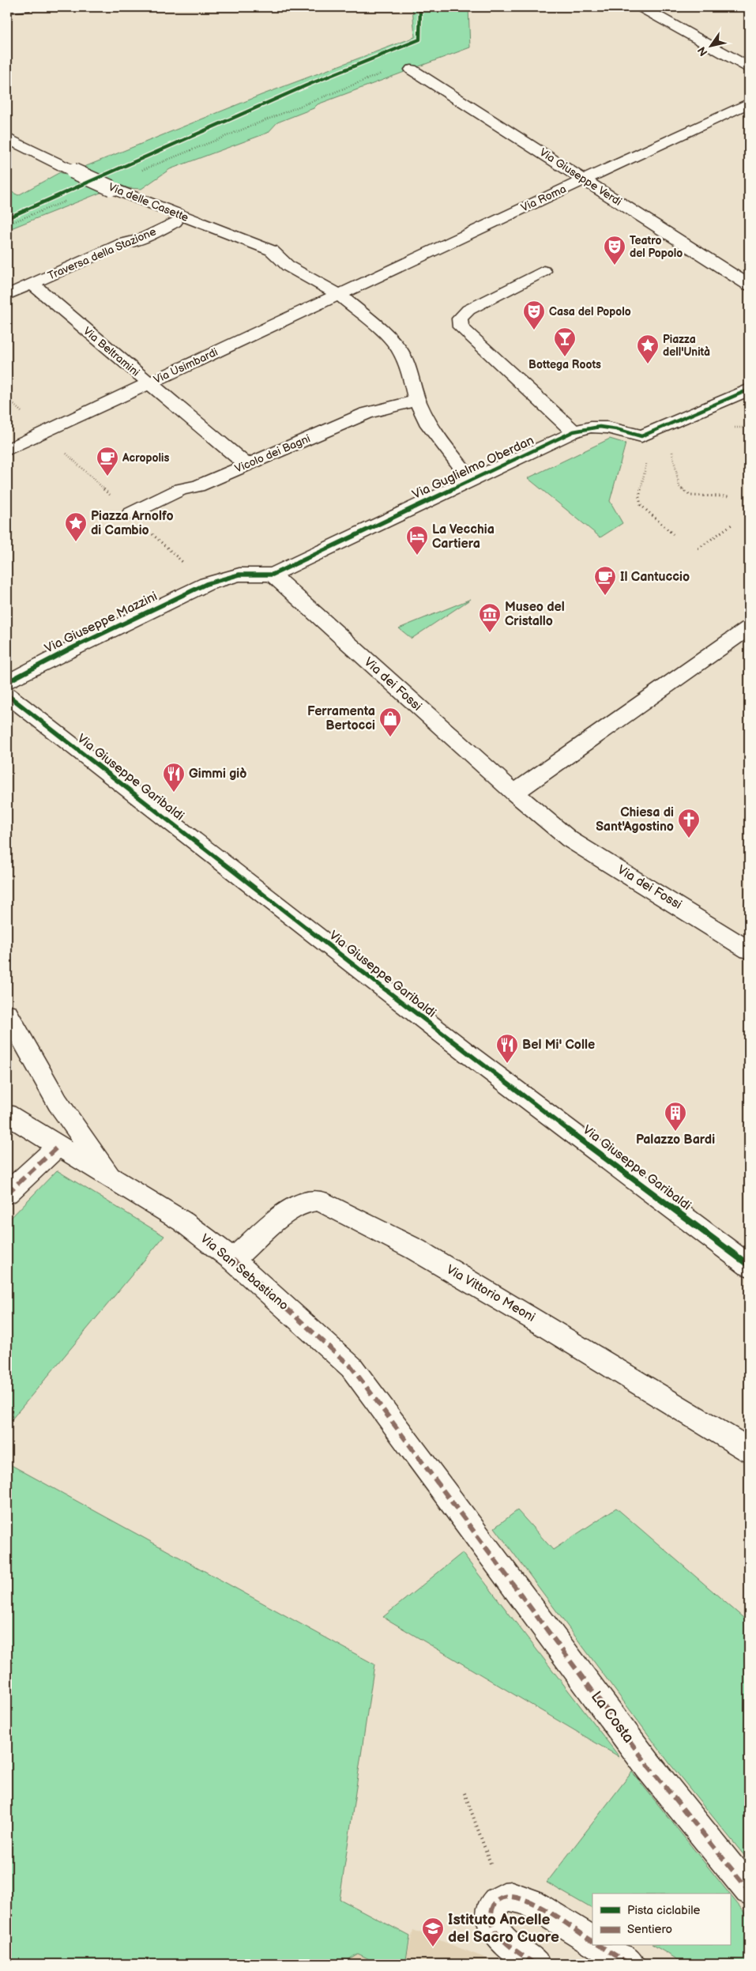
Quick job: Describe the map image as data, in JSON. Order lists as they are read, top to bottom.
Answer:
{
  "streets": {
    "street": [
      "Via Giuseppe Verdi",
      "Via Roma",
      "Via delle Casette",
      "Traversa della Stazione",
      "Via Beltramini",
      "Via Usimbardi",
      "Vicolo dei Bagni",
      "Via Guglielmo Oberdan",
      "Via Giuseppe Mazzini",
      "Via dei Fossi",
      "Via Giuseppe Garibaldi",
      "Via San Sebastiano",
      "Via Vittorio Meoni",
      "La Costa"
    ]
  },
  "crossings": [
    ["Via Giuseppe Verdi", "Via Roma"],
    ["Via Roma", "Via delle Casette"],
    ["Via Roma", "Via Usimbardi"],
    ["Via delle Casette", "Traversa della Stazione"],
    ["Via delle Casette", "Via Usimbardi"],
    ["Via delle Casette", "Vicolo dei Bagni"],
    ["Via delle Casette", "Via Guglielmo Oberdan"],
    ["Traversa della Stazione", "Via Beltramini"],
    ["Via Beltramini", "Via Usimbardi"],
    ["Via Beltramini", "Vicolo dei Bagni"],
    ["Via Guglielmo Oberdan", "Via Giuseppe Mazzini"],
    ["Via Guglielmo Oberdan", "Via dei Fossi"],
    ["Via San Sebastiano", "Via Vittorio Meoni"],
    ["Via San Sebastiano", "La Costa"]
  ],
  "places": {
    "theatre": ["Teatro del Popolo", "Casa del Popolo"],
    "bar": ["Bottega Roots"],
    "place": ["Piazza dell'Unità", "Piazza Arnolfo di Cambio"],
    "cafe": ["Acropolis", "Il Cantuccio"],
    "hotel": ["La Vecchia Cartiera"],
    "museum": ["Museo del Cristallo"],
    "shop": ["Ferramenta Bertocci"],
    "restaurant": ["Gimmi giò", "Bel Mi' Colle"],
    "church": ["Chiesa di Sant'Agostino"],
    "building": ["Palazzo Bardi"],
    "school or university": ["Istituto Ancelle del Sacro Cuore"]
  },
  "legend": ["Pista ciclabile", "Sentiero"],
  "north": "bottom left"
}
